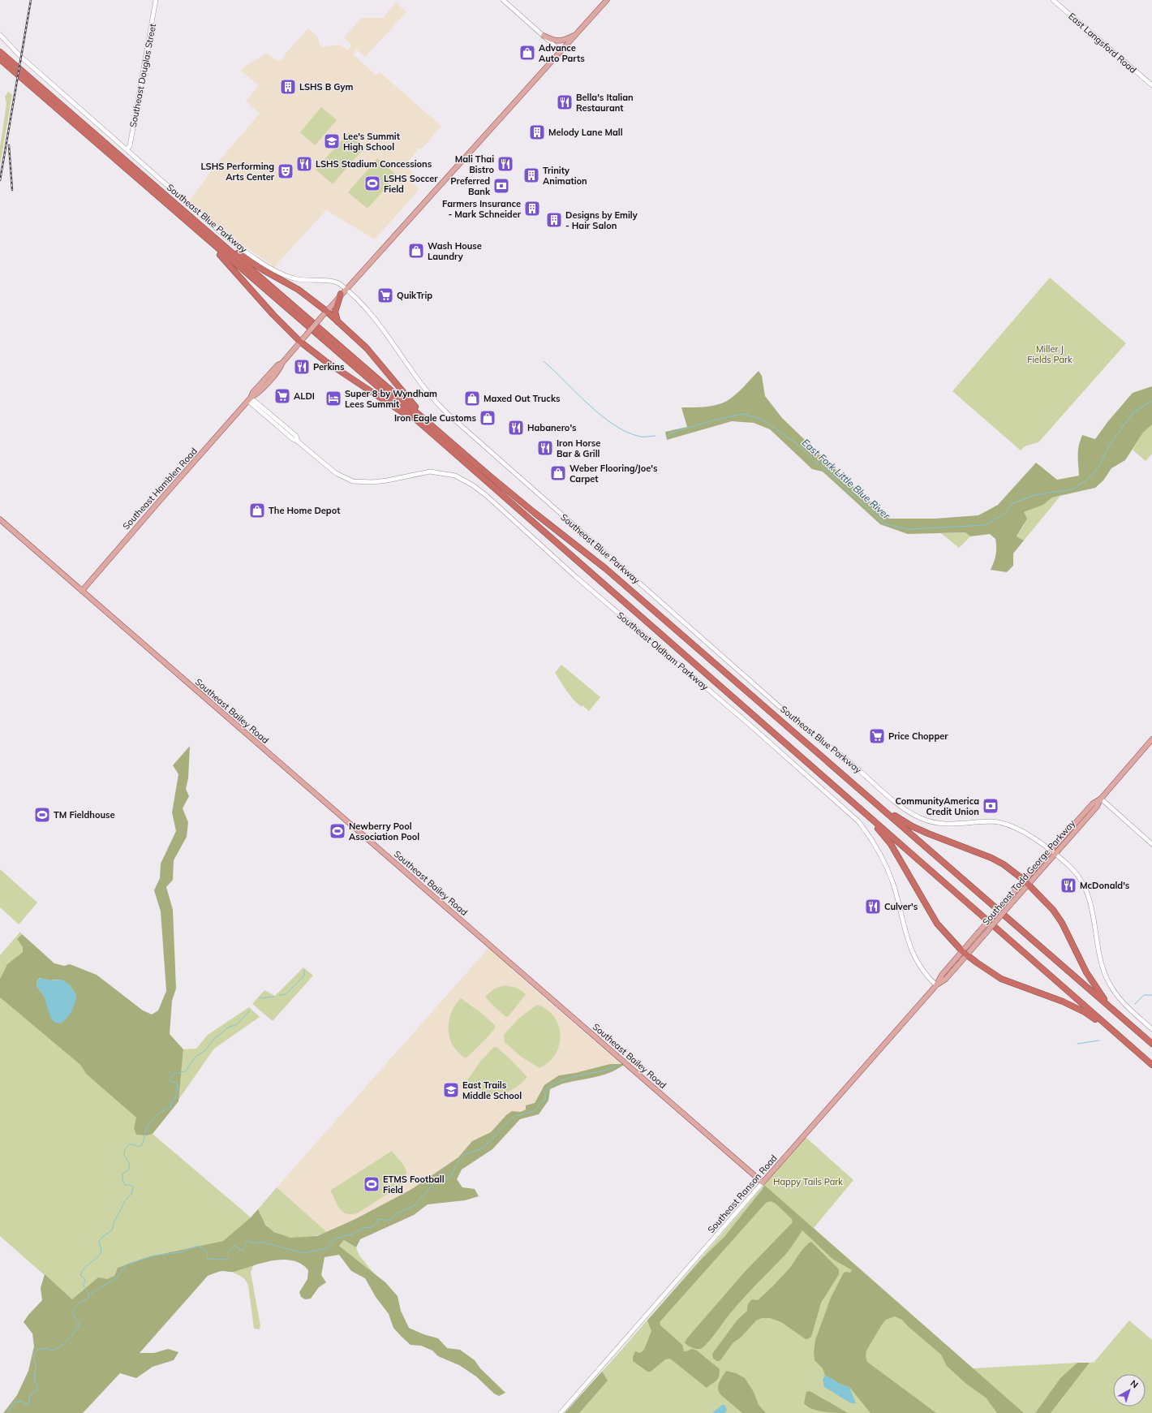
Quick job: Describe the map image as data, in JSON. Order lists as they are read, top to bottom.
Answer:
{
  "streets": {
    "main road": [
      "Southeast Hamblen Road",
      "Southeast Bailey Road",
      "Southeast Todd George Parkway",
      "Southeast Ranson Road"
    ],
    "street": [
      "East Langsford Road",
      "Southeast Douglas Street",
      "Southeast Blue Parkway",
      "Southeast Oldham Parkway"
    ]
  },
  "crossings": [
    ["Southeast Douglas Street", "Southeast Blue Parkway"],
    ["Southeast Blue Parkway", "Southeast Hamblen Road"],
    ["Southeast Blue Parkway", "Southeast Todd George Parkway"],
    ["Southeast Hamblen Road", "Southeast Oldham Parkway"],
    ["Southeast Hamblen Road", "Southeast Bailey Road"],
    ["Southeast Oldham Parkway", "Southeast Ranson Road"],
    ["Southeast Bailey Road", "Southeast Ranson Road"],
    ["Southeast Todd George Parkway", "Southeast Ranson Road"]
  ],
  "water": ["East Fork Little Blue River"],
  "parks": ["Miller J Fields Park", "Happy Tails Park"],
  "places": {
    "shop": [
      "Advance Auto Parts",
      "Wash House Laundry",
      "Maxed Out Trucks",
      "Iron Eagle Customs",
      "Weber Flooring/Joe's Carpet",
      "The Home Depot"
    ],
    "building": [
      "LSHS B Gym",
      "Melody Lane Mall",
      "Trinity Animation",
      "Farmers Insurance - Mark Schneider",
      "Designs by Emily - Hair Salon"
    ],
    "restaurant": [
      "Bella's Italian Restaurant",
      "LSHS Stadium Concessions",
      "Mali Thai Bistro",
      "Perkins",
      "Habanero's",
      "Iron Horse Bar & Grill",
      "McDonald's",
      "Culver's"
    ],
    "school or university": ["Lee's Summit High School", "East Trails Middle School"],
    "theatre": ["LSHS Performing Arts Center"],
    "sports": [
      "LSHS Soccer Field",
      "TM Fieldhouse",
      "Newberry Pool Association Pool",
      "ETMS Football Field"
    ],
    "bank": ["Preferred Bank", "CommunityAmerica Credit Union"],
    "supermarket": ["QuikTrip", "ALDI", "Price Chopper"],
    "hotel": ["Super 8 by Wyndham Lees Summit"]
  },
  "north": "top right"
}
